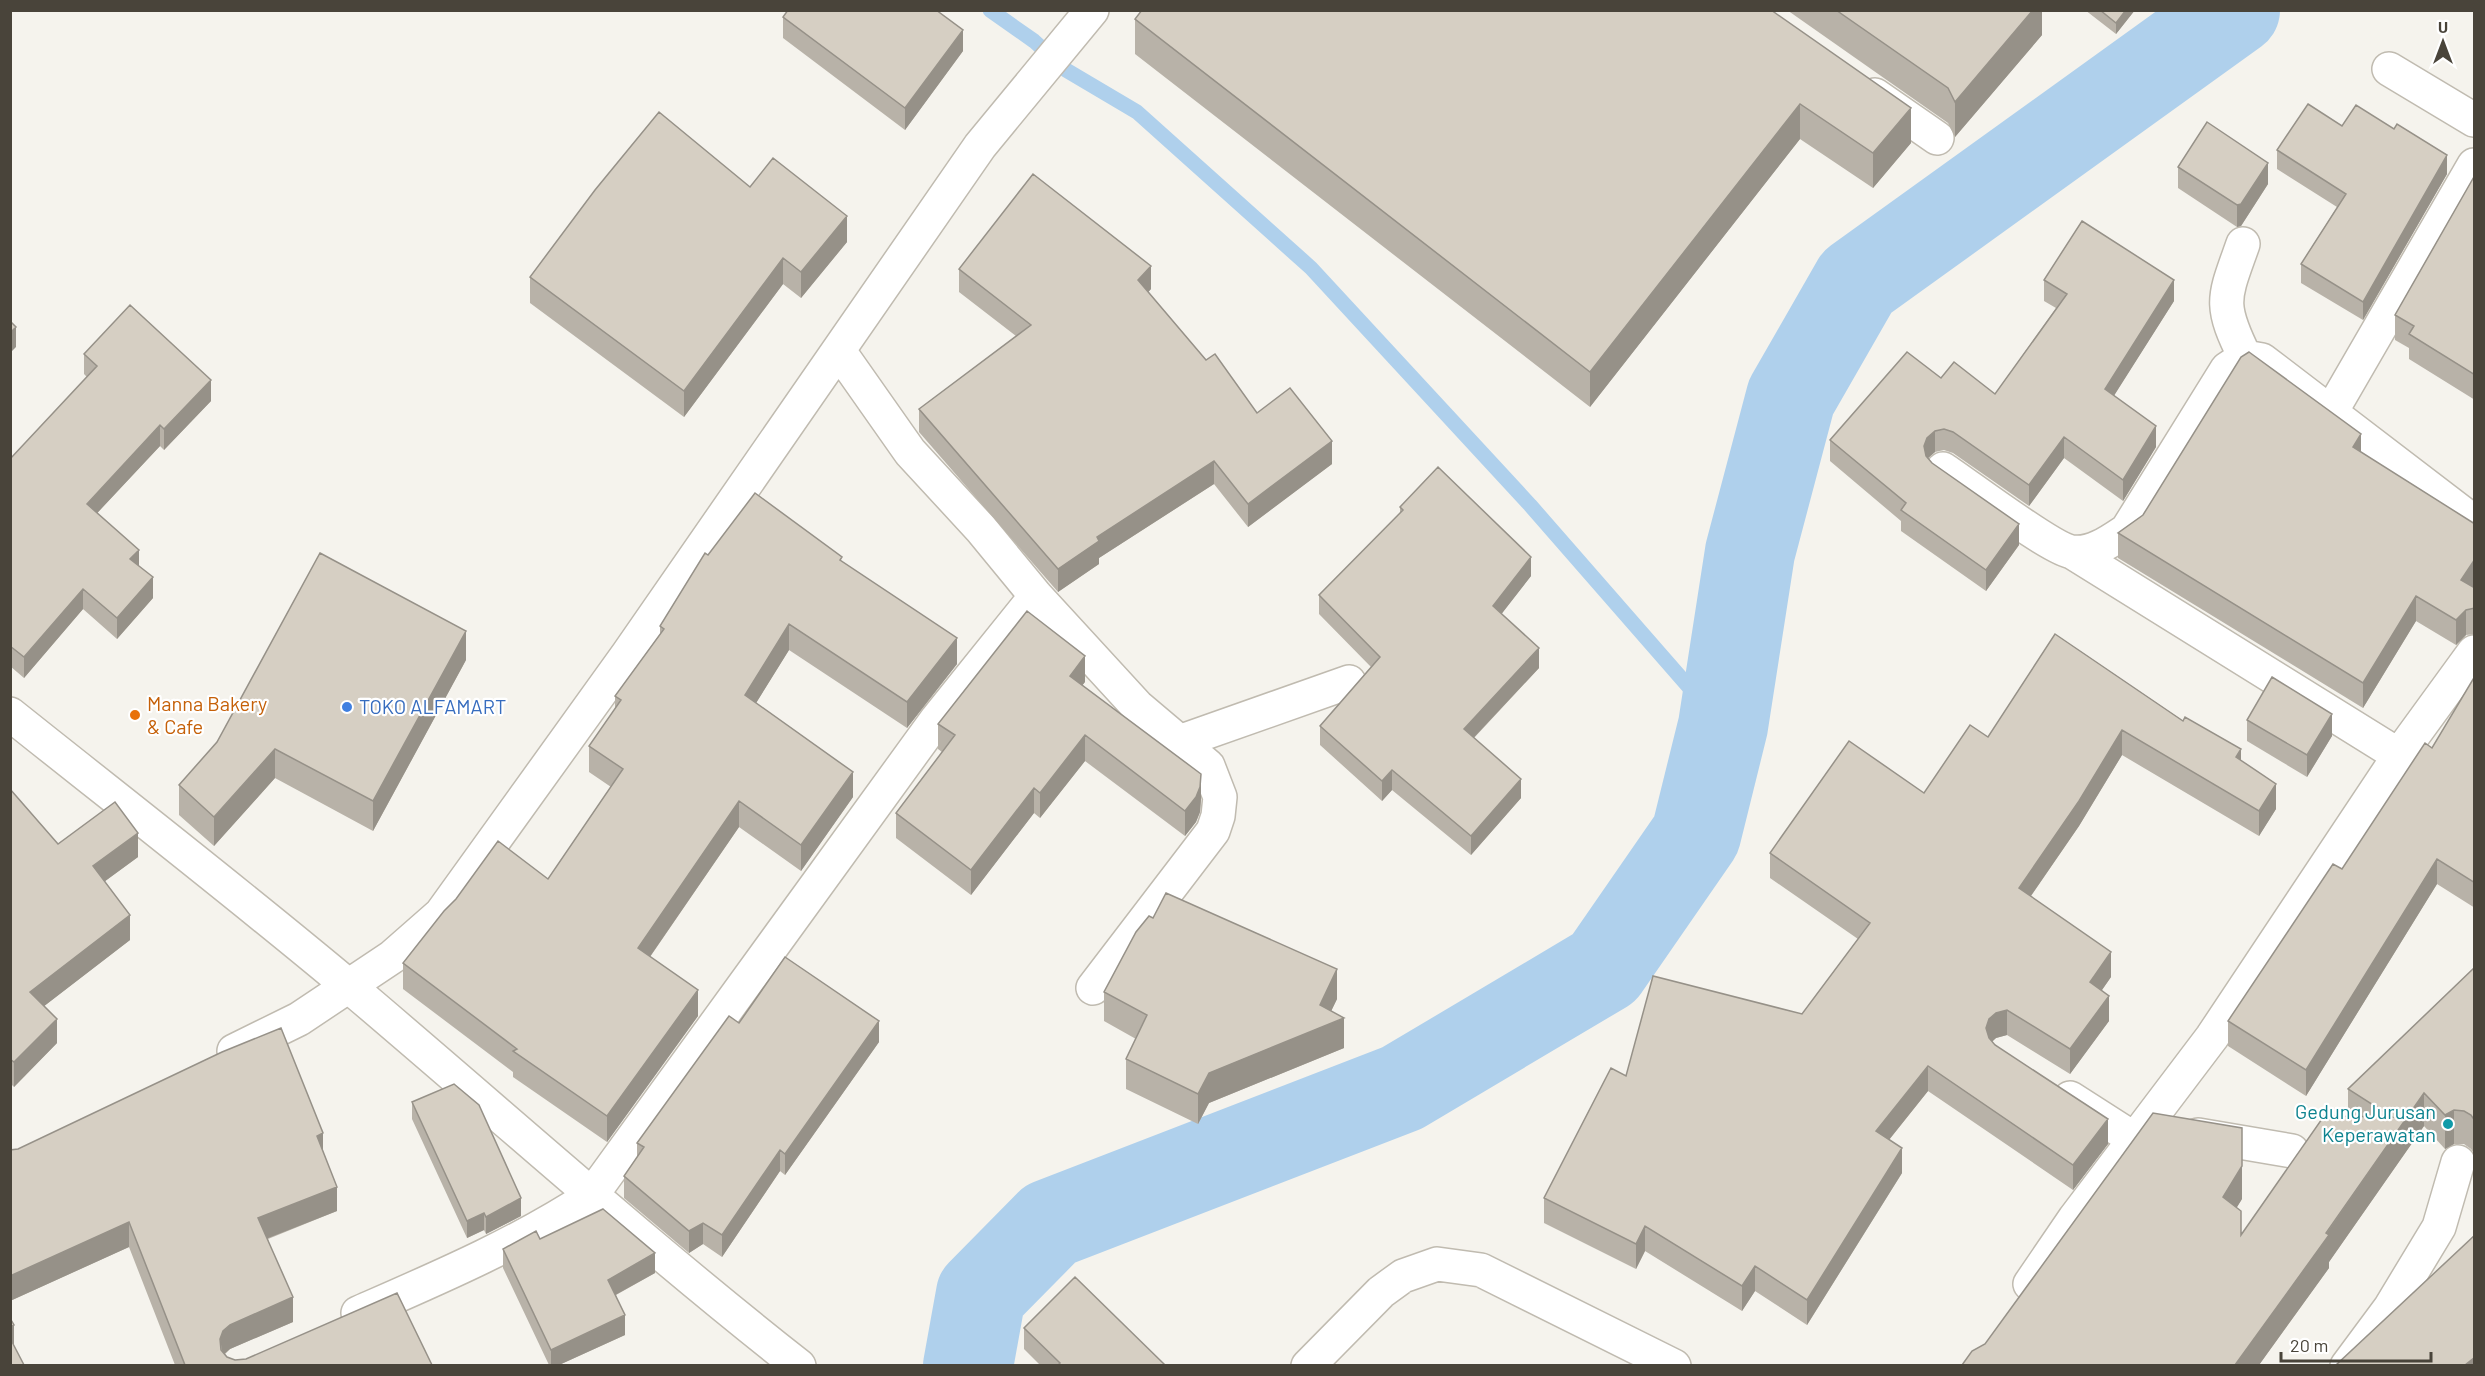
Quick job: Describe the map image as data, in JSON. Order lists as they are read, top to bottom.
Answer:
{
  "places": ["TOKO ALFAMART", "Manna Bakery & Cafe", "Gedung Jurusan Keperawatan"],
  "scale_bar": "20 m",
  "north": "top"
}
